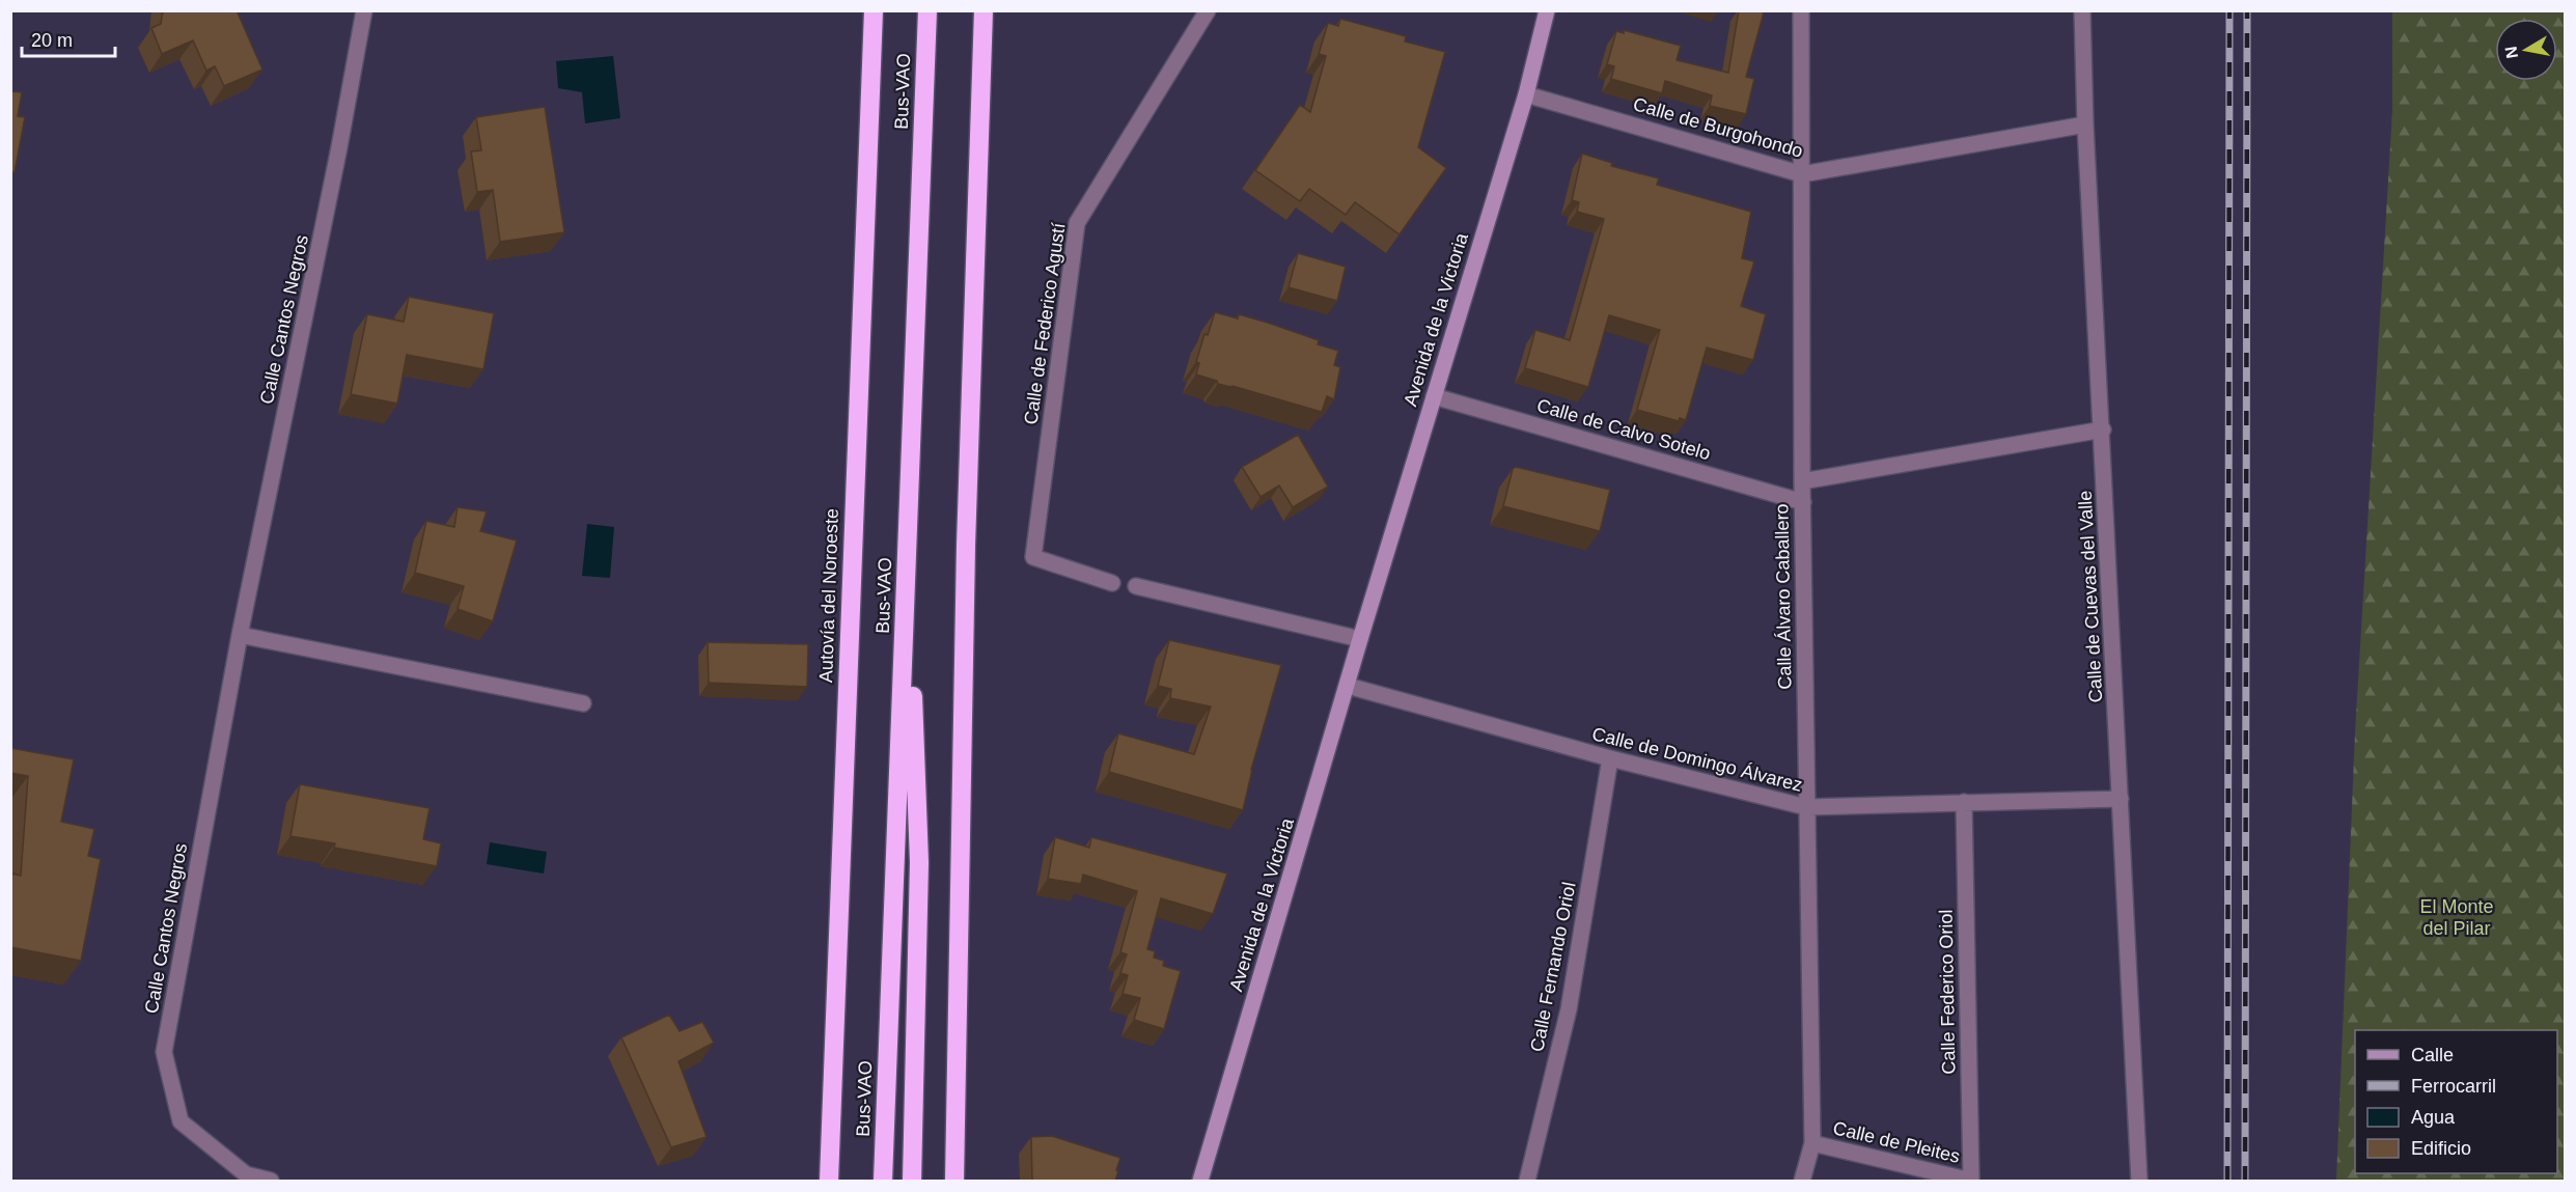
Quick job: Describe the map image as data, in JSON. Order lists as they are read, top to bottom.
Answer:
{
  "streets": {
    "highway": ["Bus-VAO", "Autovía del Noroeste"],
    "street": [
      "Calle de Burgohondo",
      "Calle Cantos Negros",
      "Avenida de la Victoria",
      "Calle de Federico Agustí",
      "Calle de Calvo Sotelo",
      "Calle Álvaro Caballero",
      "Calle de Cuevas del Valle",
      "Calle de Domingo Álvarez",
      "Calle Fernando Oriol",
      "Calle Federico Oriol",
      "Calle de Pleites"
    ]
  },
  "crossings": [
    ["Calle de Burgohondo", "Avenida de la Victoria"],
    ["Calle de Burgohondo", "Calle Álvaro Caballero"],
    ["Calle de Burgohondo", "Calle de Cuevas del Valle"],
    ["Avenida de la Victoria", "Calle de Calvo Sotelo"],
    ["Avenida de la Victoria", "Calle de Domingo Álvarez"],
    ["Calle de Calvo Sotelo", "Calle Álvaro Caballero"],
    ["Calle Álvaro Caballero", "Calle de Domingo Álvarez"],
    ["Calle Álvaro Caballero", "Calle de Pleites"],
    ["Calle de Cuevas del Valle", "Calle de Domingo Álvarez"],
    ["Calle de Domingo Álvarez", "Calle Fernando Oriol"],
    ["Calle de Domingo Álvarez", "Calle Federico Oriol"],
    ["Calle Federico Oriol", "Calle de Pleites"]
  ],
  "parks": ["El Monte del Pilar"],
  "legend": [
    "Calle",
    "Ferrocarril",
    "Agua",
    "Edificio"
  ],
  "scale_bar": "20 m",
  "north": "left"
}
